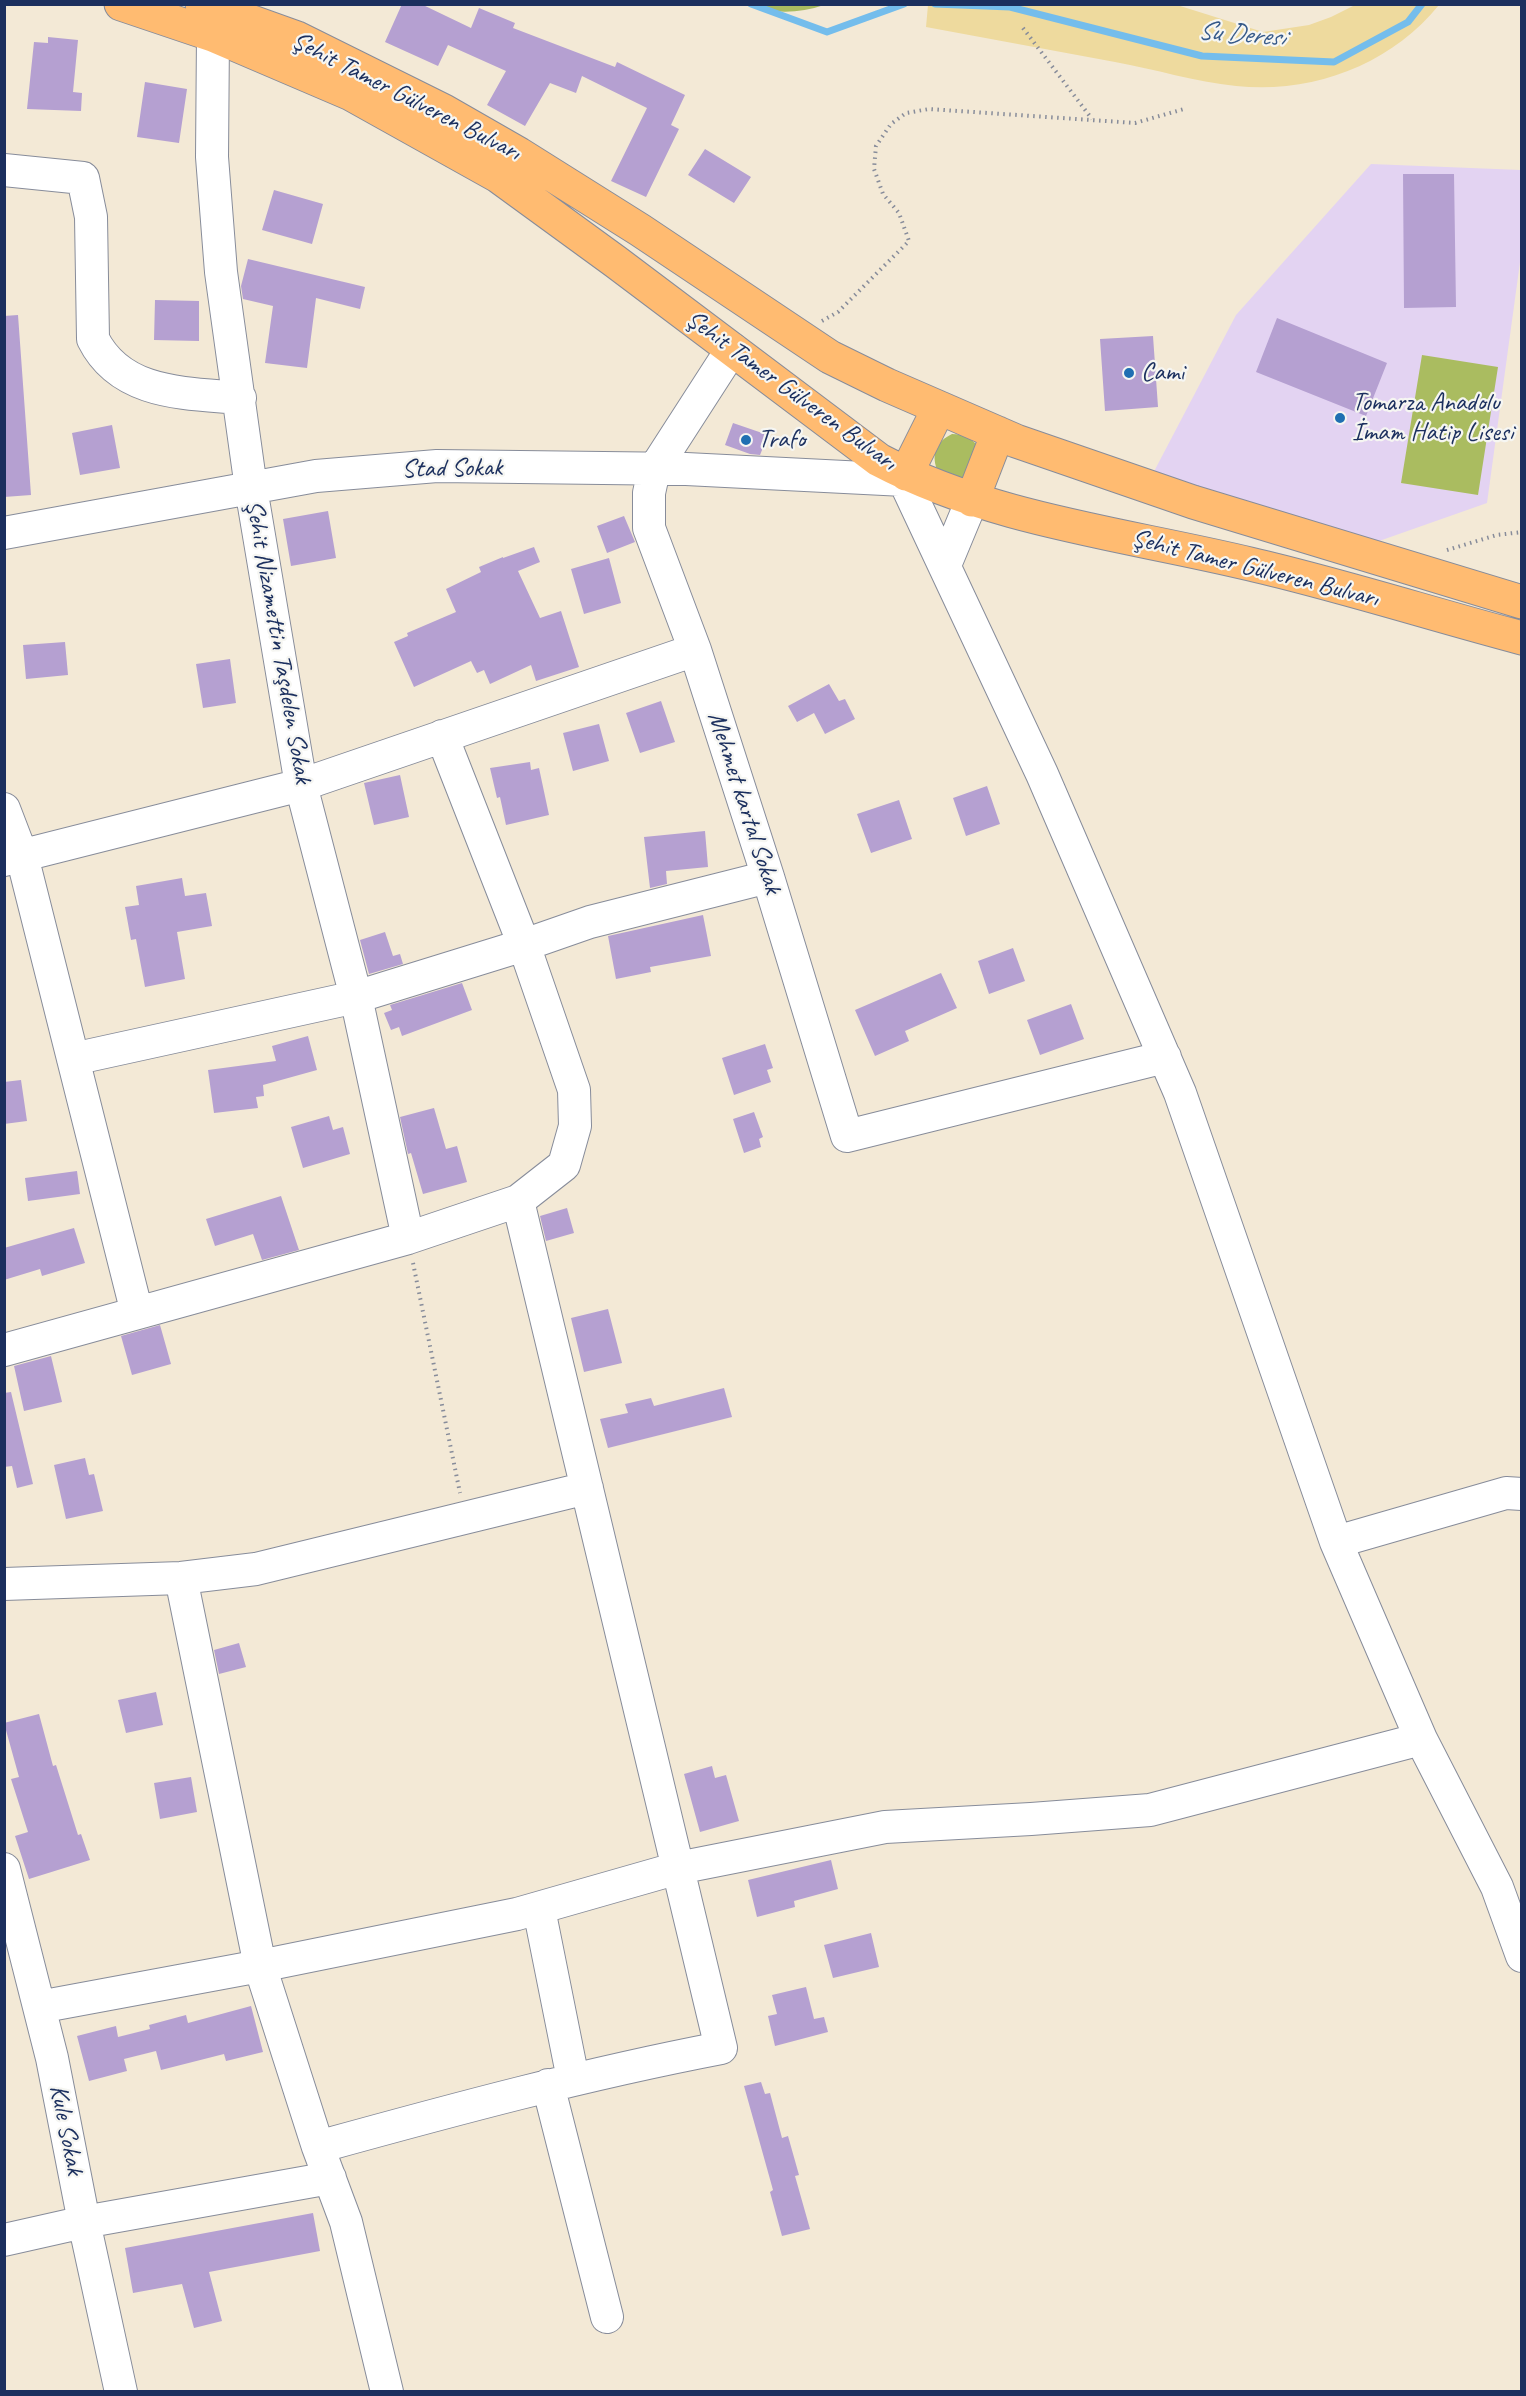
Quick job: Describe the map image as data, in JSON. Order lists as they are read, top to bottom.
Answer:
{
  "streets": {
    "main road": ["Şehit Tamer Gülveren Bulvarı"],
    "street": [
      "Stad Sokak",
      "Şehit Nizamettin Taşdelen Sokak",
      "Mehmet kartal Sokak",
      "Kule Sokak"
    ]
  },
  "crossings": [
    ["Şehit Tamer Gülveren Bulvarı", "Stad Sokak"],
    ["Şehit Tamer Gülveren Bulvarı", "Şehit Nizamettin Taşdelen Sokak"],
    ["Stad Sokak", "Şehit Nizamettin Taşdelen Sokak"],
    ["Stad Sokak", "Mehmet kartal Sokak"]
  ],
  "water": ["Su Deresi"],
  "places": ["Cami", "Tomarza Anadolu İmam Hatip Lisesi", "Trafo"]
}
